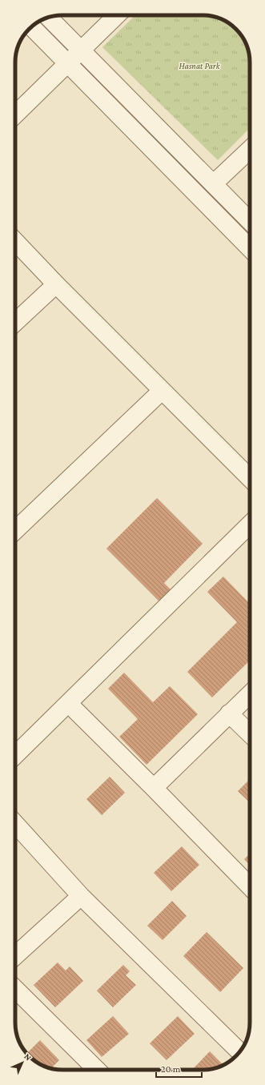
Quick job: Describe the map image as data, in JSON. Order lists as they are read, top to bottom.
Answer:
{
  "parks": ["Hasnat Park"],
  "scale_bar": "20 m",
  "north": "top right"
}
